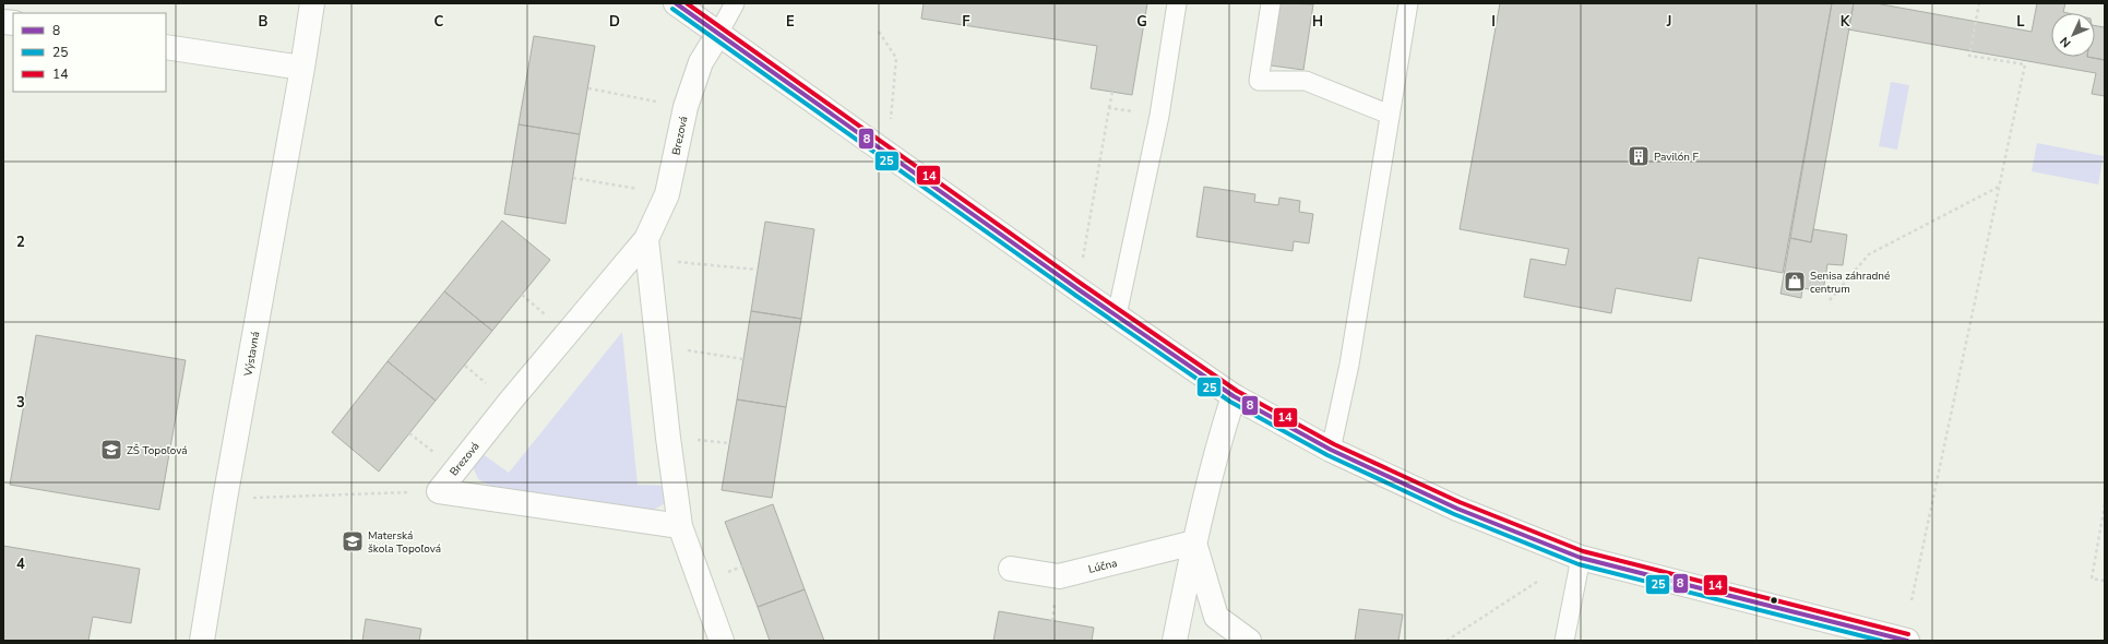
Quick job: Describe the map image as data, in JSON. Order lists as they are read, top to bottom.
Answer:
{
  "streets": {
    "street": ["Brezová", "Výstavná", "Lúčna"]
  },
  "places": {
    "building": ["Pavilón F"],
    "shop": ["Senisa záhradné centrum"],
    "school or university": ["ZŠ Topoľová", "Materská škola Topoľová"]
  },
  "lines": ["transit line 8", "transit line 14", "transit line 25"],
  "legend": ["8", "25", "14"],
  "north": "bottom left",
  "grid": {
    "columns": [
      "B",
      "C",
      "D",
      "E",
      "F",
      "G",
      "H",
      "I",
      "J",
      "K",
      "L"
    ],
    "rows": ["2", "3", "4"]
  }
}
